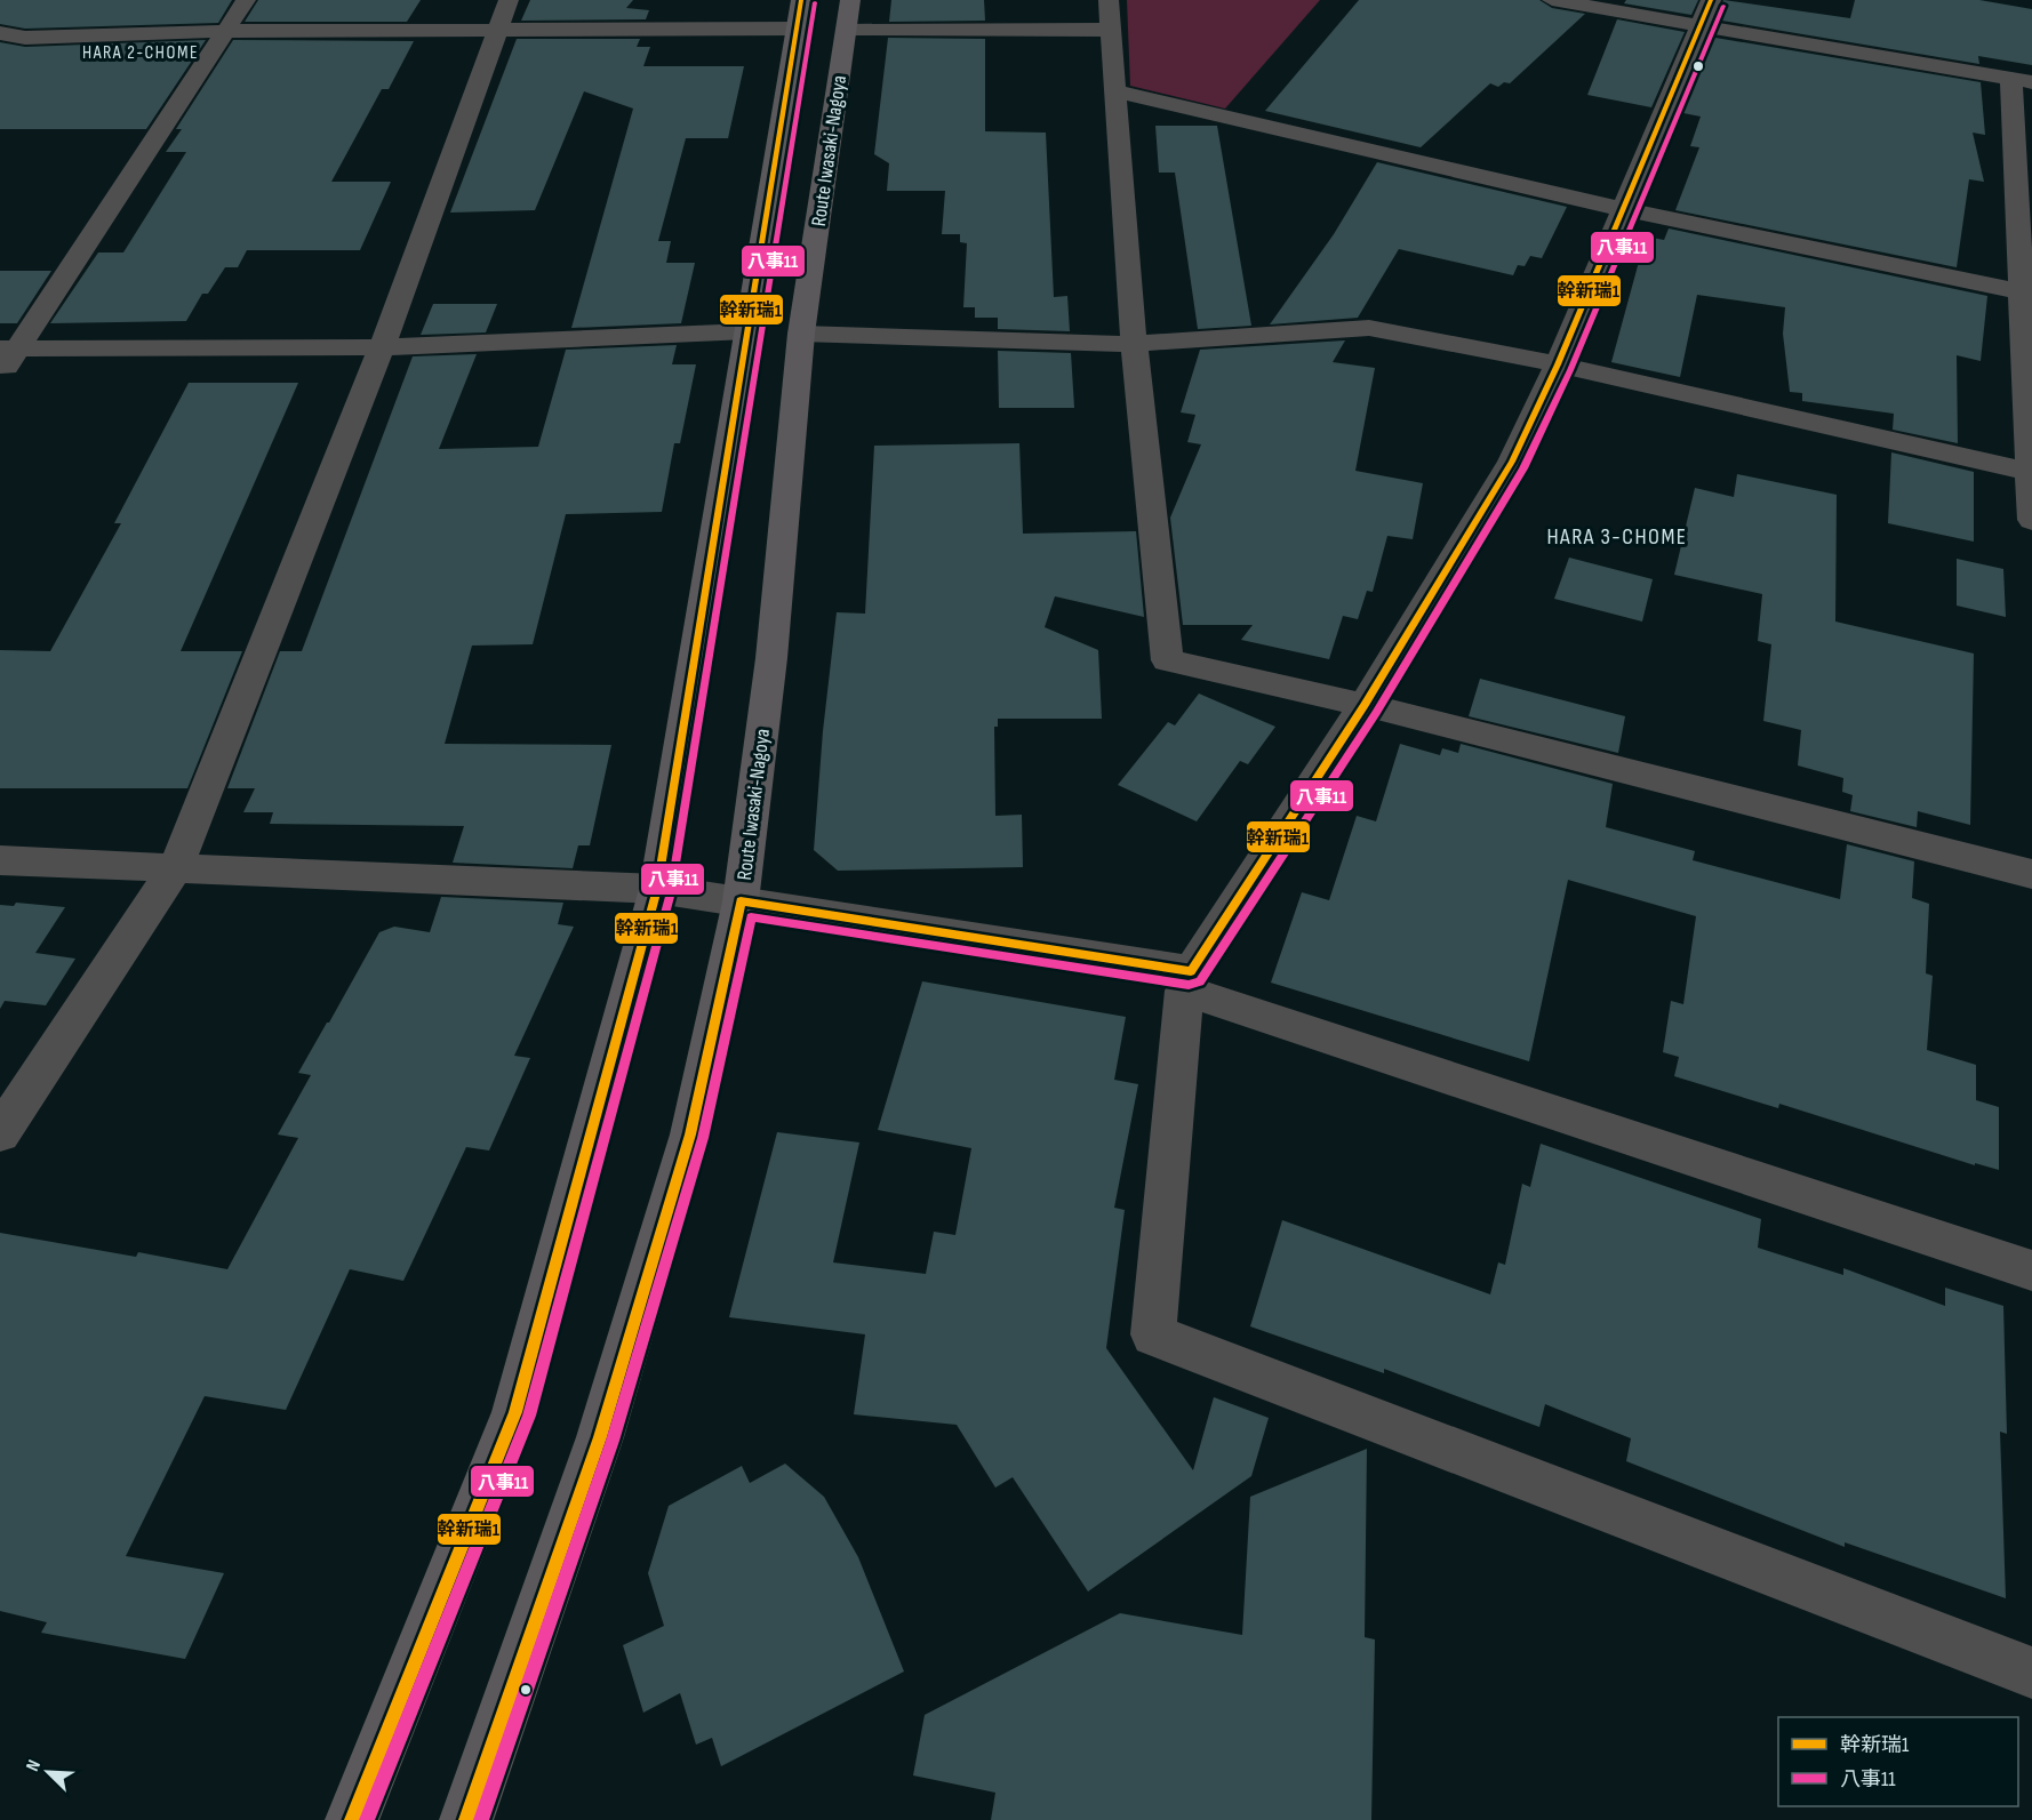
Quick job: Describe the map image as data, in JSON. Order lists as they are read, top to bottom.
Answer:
{
  "streets": {
    "main road": ["Route Iwasaki-Nagoya"]
  },
  "districts": ["HARA 2-CHOME", "HARA 3-CHOME"],
  "lines": ["transit line 幹新瑞1", "transit line 八事11"],
  "legend": ["幹新瑞1", "八事11"],
  "north": "top left"
}
